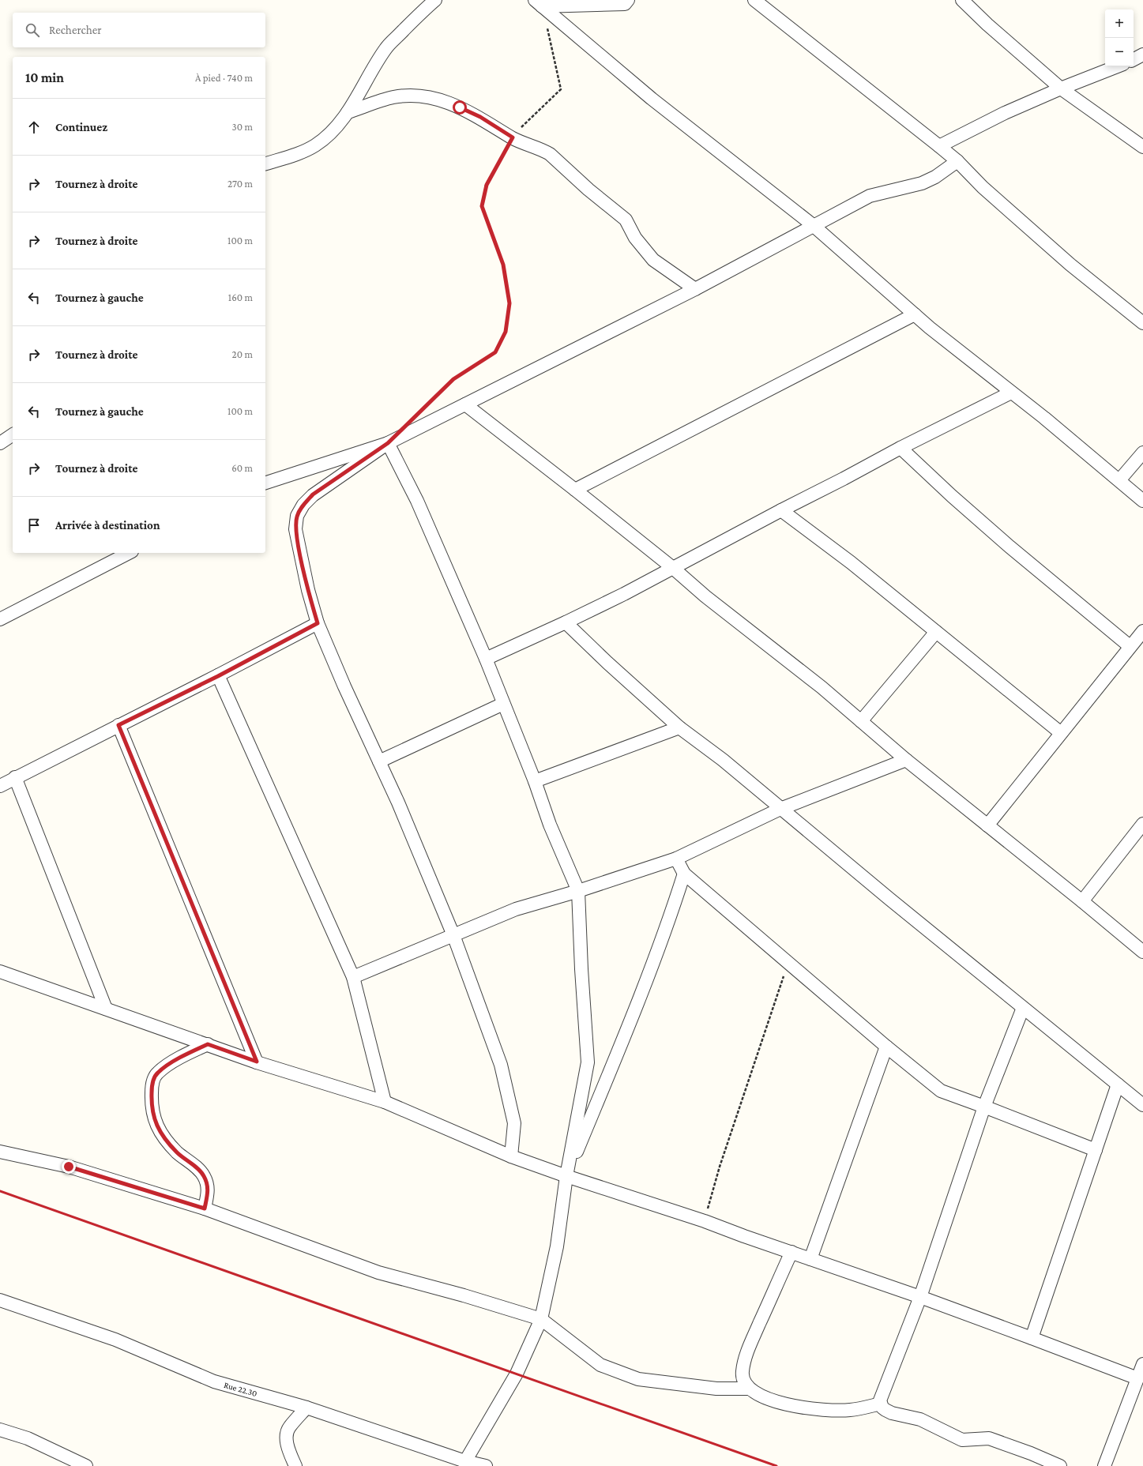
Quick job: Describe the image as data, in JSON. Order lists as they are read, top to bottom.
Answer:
{
  "streets": {
    "street": ["Rue 22.30"]
  },
  "page": {
    "map_buttons": ["+", "−"],
    "search": "Rechercher",
    "heading": ["10 min", "À pied · 740 m"],
    "list": [
      ["Continuez", "30 m"],
      ["Tournez à droite", "270 m"],
      ["Tournez à droite", "100 m"],
      ["Tournez à gauche", "160 m"],
      ["Tournez à droite", "20 m"],
      ["Tournez à gauche", "100 m"],
      ["Tournez à droite", "60 m"],
      "Arrivée à destination"
    ]
  }
}
